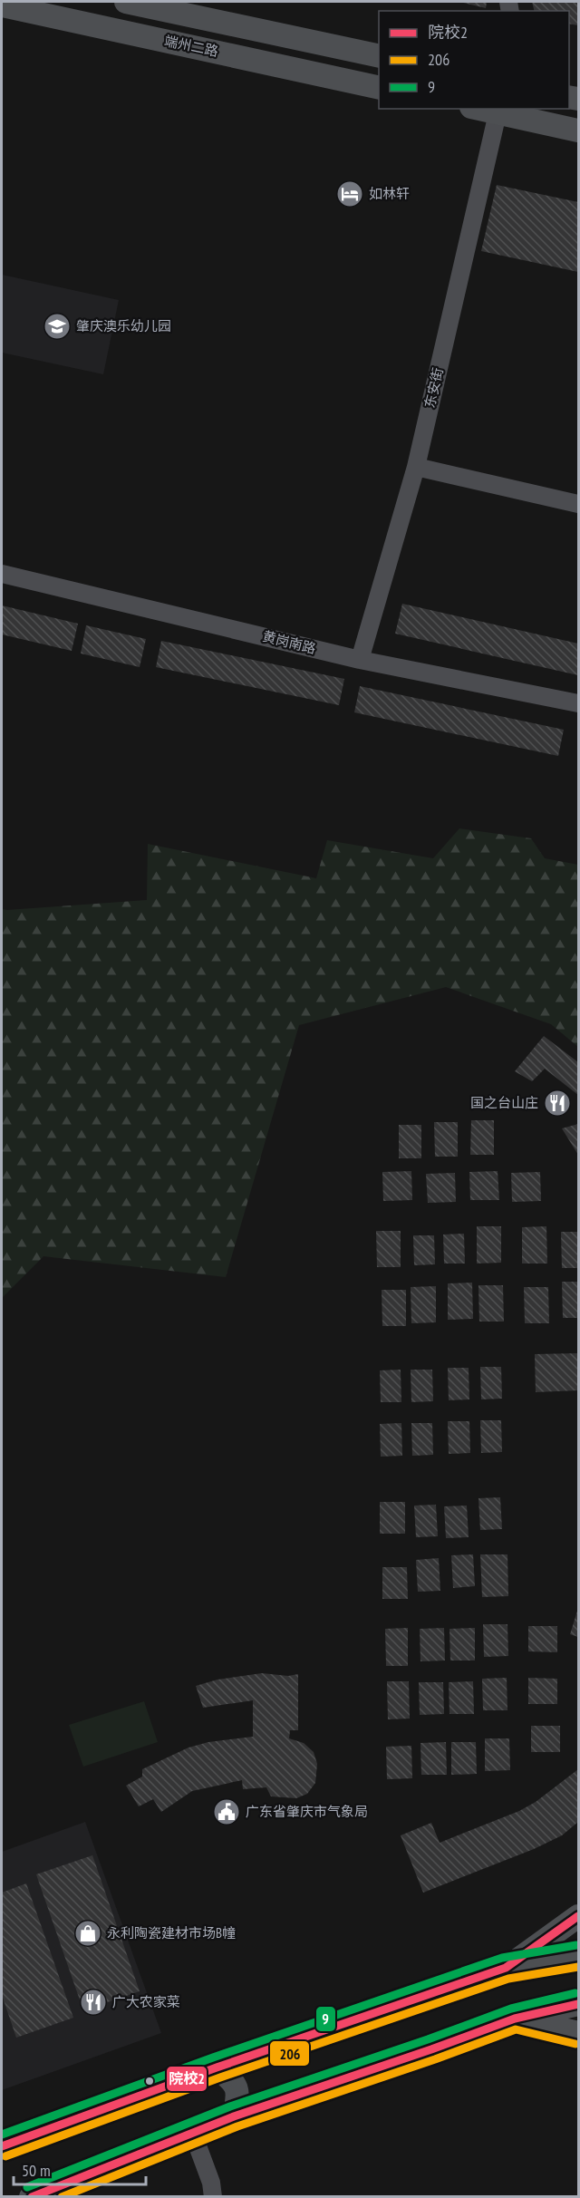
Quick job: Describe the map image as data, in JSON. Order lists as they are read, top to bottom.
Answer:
{
  "streets": {
    "main road": ["端州二路"],
    "street": ["东安街", "黄岗南路"]
  },
  "crossings": [
    ["东安街", "黄岗南路"]
  ],
  "places": {
    "hotel": ["如林轩"],
    "school or university": ["肇庆澳乐幼儿园"],
    "restaurant": ["国之台山庄", "广大农家菜"],
    "public building": ["广东省肇庆市气象局"],
    "shop": ["永利陶瓷建材市场B幢"]
  },
  "lines": ["transit line 院校2", "transit line 9", "transit line 206"],
  "legend": ["院校2", "206", "9"],
  "scale_bar": "50 m"
}
